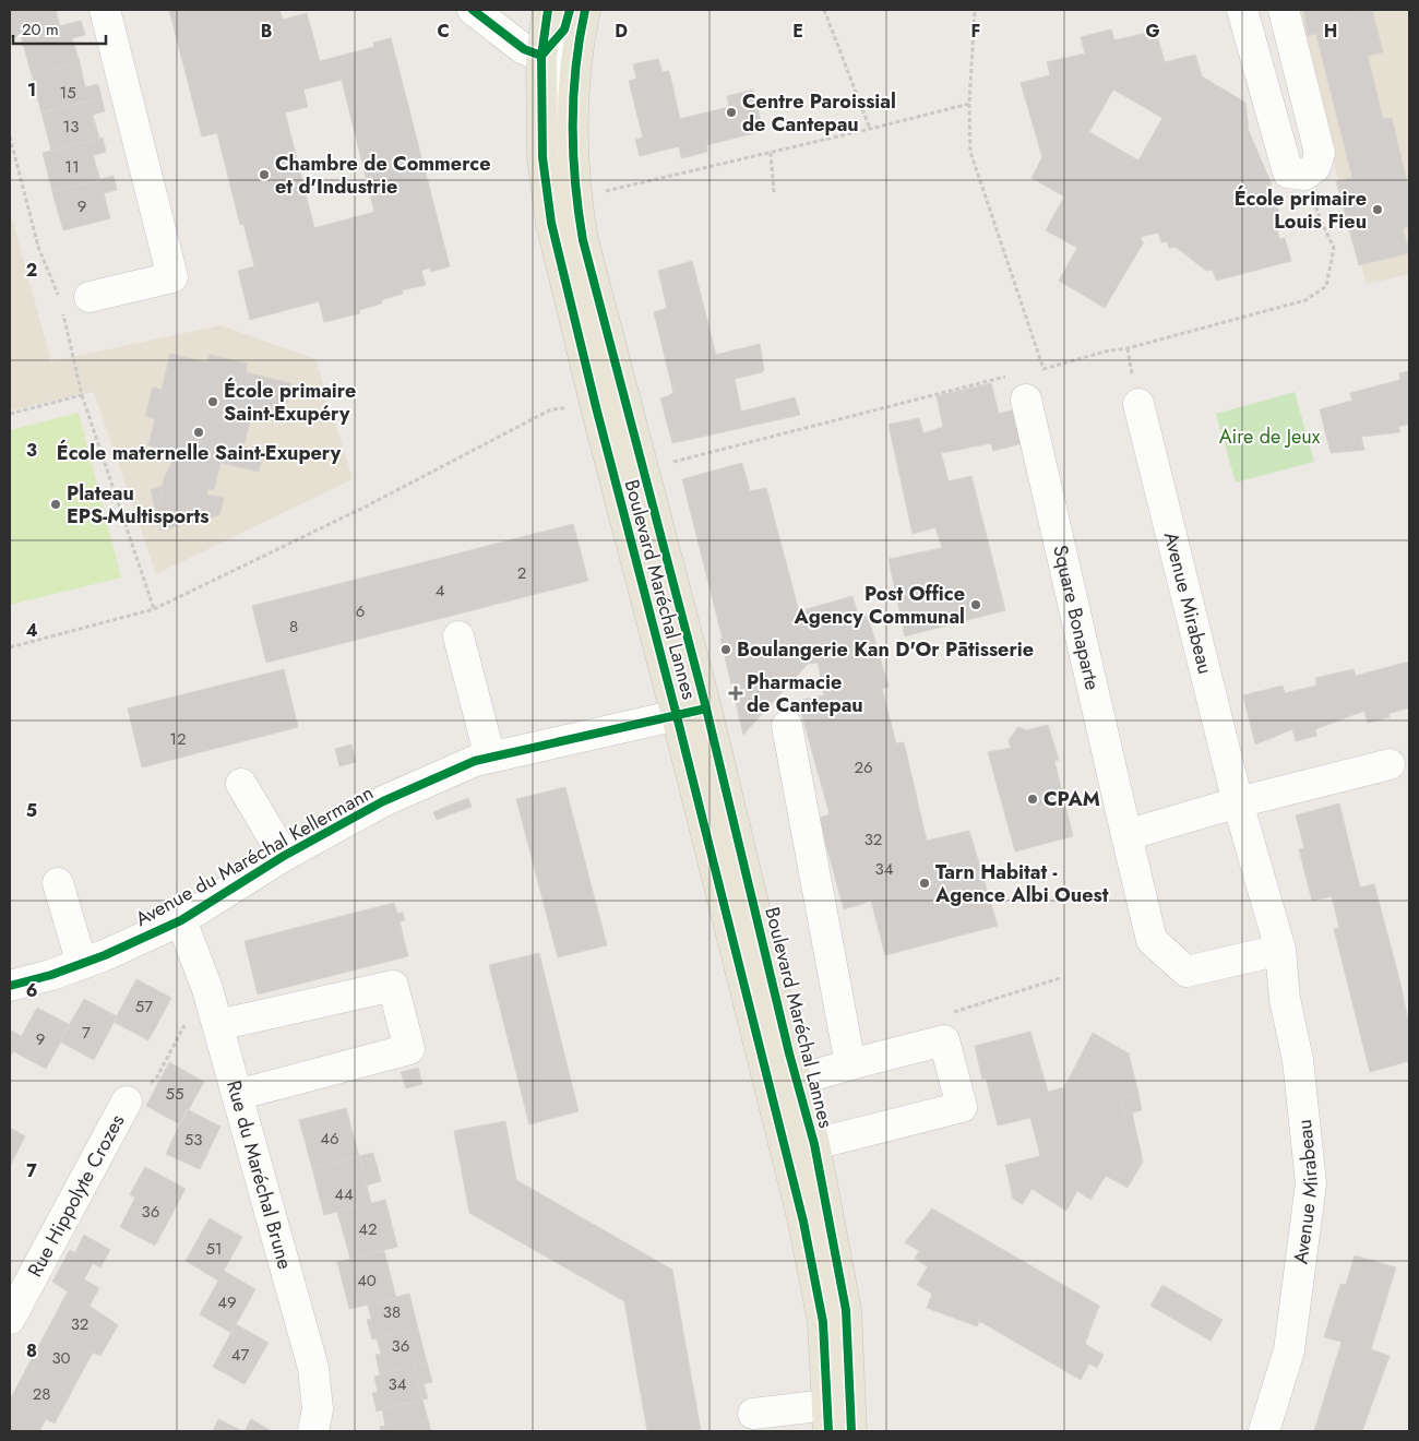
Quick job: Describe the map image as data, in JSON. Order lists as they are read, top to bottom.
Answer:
{
  "streets": {
    "main road": ["Boulevard Maréchal Lannes"],
    "street": [
      "Avenue Mirabeau",
      "Square Bonaparte",
      "Avenue du Maréchal Kellermann",
      "Rue du Maréchal Brune",
      "Rue Hippolyte Crozes"
    ]
  },
  "crossings": [
    ["Boulevard Maréchal Lannes", "Avenue du Maréchal Kellermann"],
    ["Avenue Mirabeau", "Square Bonaparte"],
    ["Avenue du Maréchal Kellermann", "Rue du Maréchal Brune"]
  ],
  "parks": ["Aire de Jeux"],
  "places": {
    "other": [
      "Centre Paroissial de Cantepau",
      "Chambre de Commerce et d'Industrie",
      "École primaire Louis Fieu",
      "École primaire Saint-Exupéry",
      "École maternelle Saint-Exupery",
      "Plateau EPS-Multisports",
      "Post Office Agency Communal",
      "Boulangerie Kan D'Or Pātisserie",
      "CPAM",
      "Tarn Habitat - Agence Albi Ouest"
    ],
    "health": ["Pharmacie de Cantepau"]
  },
  "house_numbers": [
    "15",
    "13",
    "11",
    "9",
    "2",
    "4",
    "6",
    "8",
    "12",
    "26",
    "32",
    "34",
    "57",
    "7",
    "9",
    "55",
    "46",
    "53",
    "44",
    "36",
    "42",
    "51",
    "40",
    "49",
    "38",
    "32",
    "36",
    "47",
    "30",
    "34",
    "28"
  ],
  "scale_bar": "20 m",
  "grid": {
    "columns": [
      "B",
      "C",
      "D",
      "E",
      "F",
      "G",
      "H"
    ],
    "rows": [
      "1",
      "2",
      "3",
      "4",
      "5",
      "6",
      "7",
      "8"
    ]
  }
}
